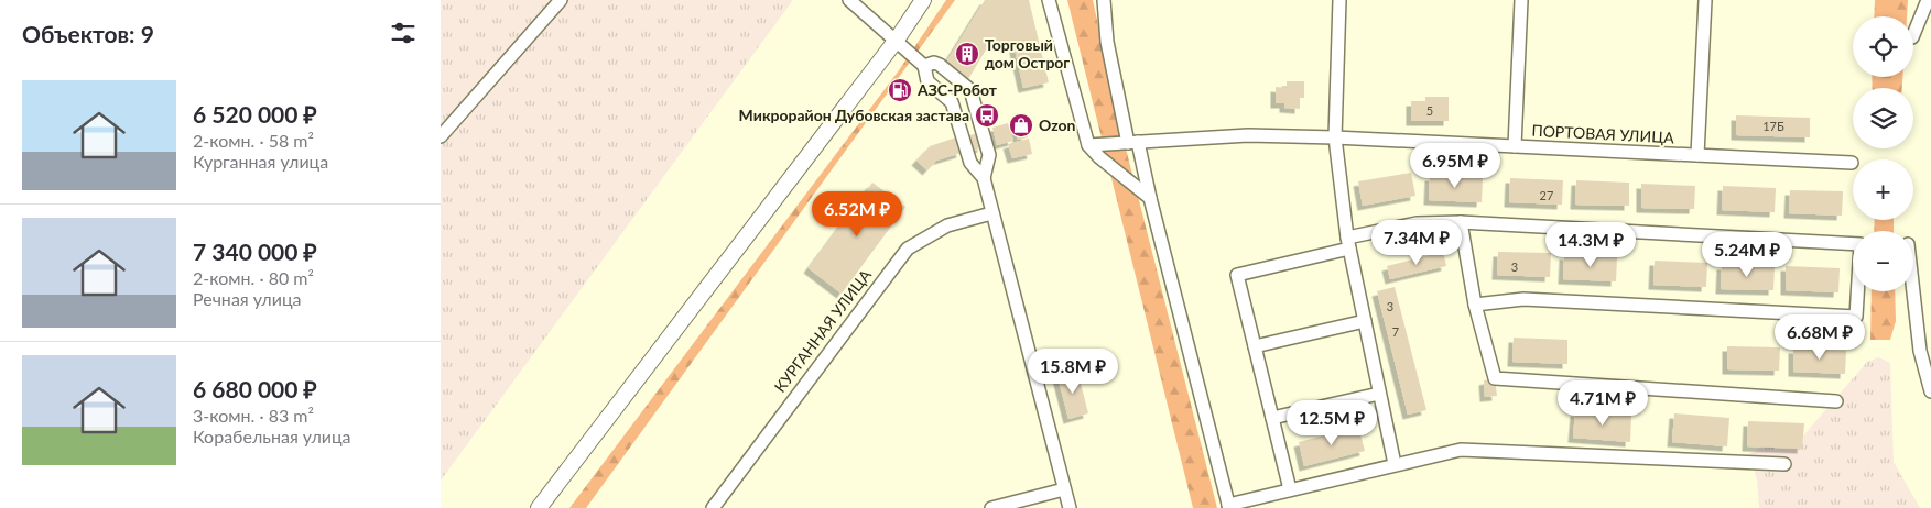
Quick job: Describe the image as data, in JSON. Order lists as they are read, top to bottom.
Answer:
{
  "streets": {
    "street": ["ПОРТОВАЯ УЛИЦА", "КУРГАННАЯ УЛИЦА"]
  },
  "places": {
    "building": ["Торговый дом Острог"],
    "fuel station": ["АЗС-Робот"],
    "bus stop": ["Микрорайон Дубовская застава"],
    "shop": ["Ozon"]
  },
  "house_numbers": [
    "5",
    "17Б",
    "27",
    "3",
    "3",
    "7"
  ],
  "page": {
    "heading": "Объектов: 9",
    "map_buttons": ["+", "−"],
    "list": [
      {
        "name": "6 520 000 ₽",
        "note": "2-комн. · 58 m² · Курганная улица"
      },
      {
        "name": "7 340 000 ₽",
        "note": "2-комн. · 80 m² · Речная улица"
      },
      {
        "name": "6 680 000 ₽",
        "note": "3-комн. · 83 m² · Корабельная улица"
      }
    ],
    "price": [
      "6.95M ₽",
      "6.52M ₽",
      "7.34M ₽",
      "14.3M ₽",
      "5.24M ₽",
      "6.68M ₽",
      "15.8M ₽",
      "4.71M ₽",
      "12.5M ₽"
    ]
  }
}
